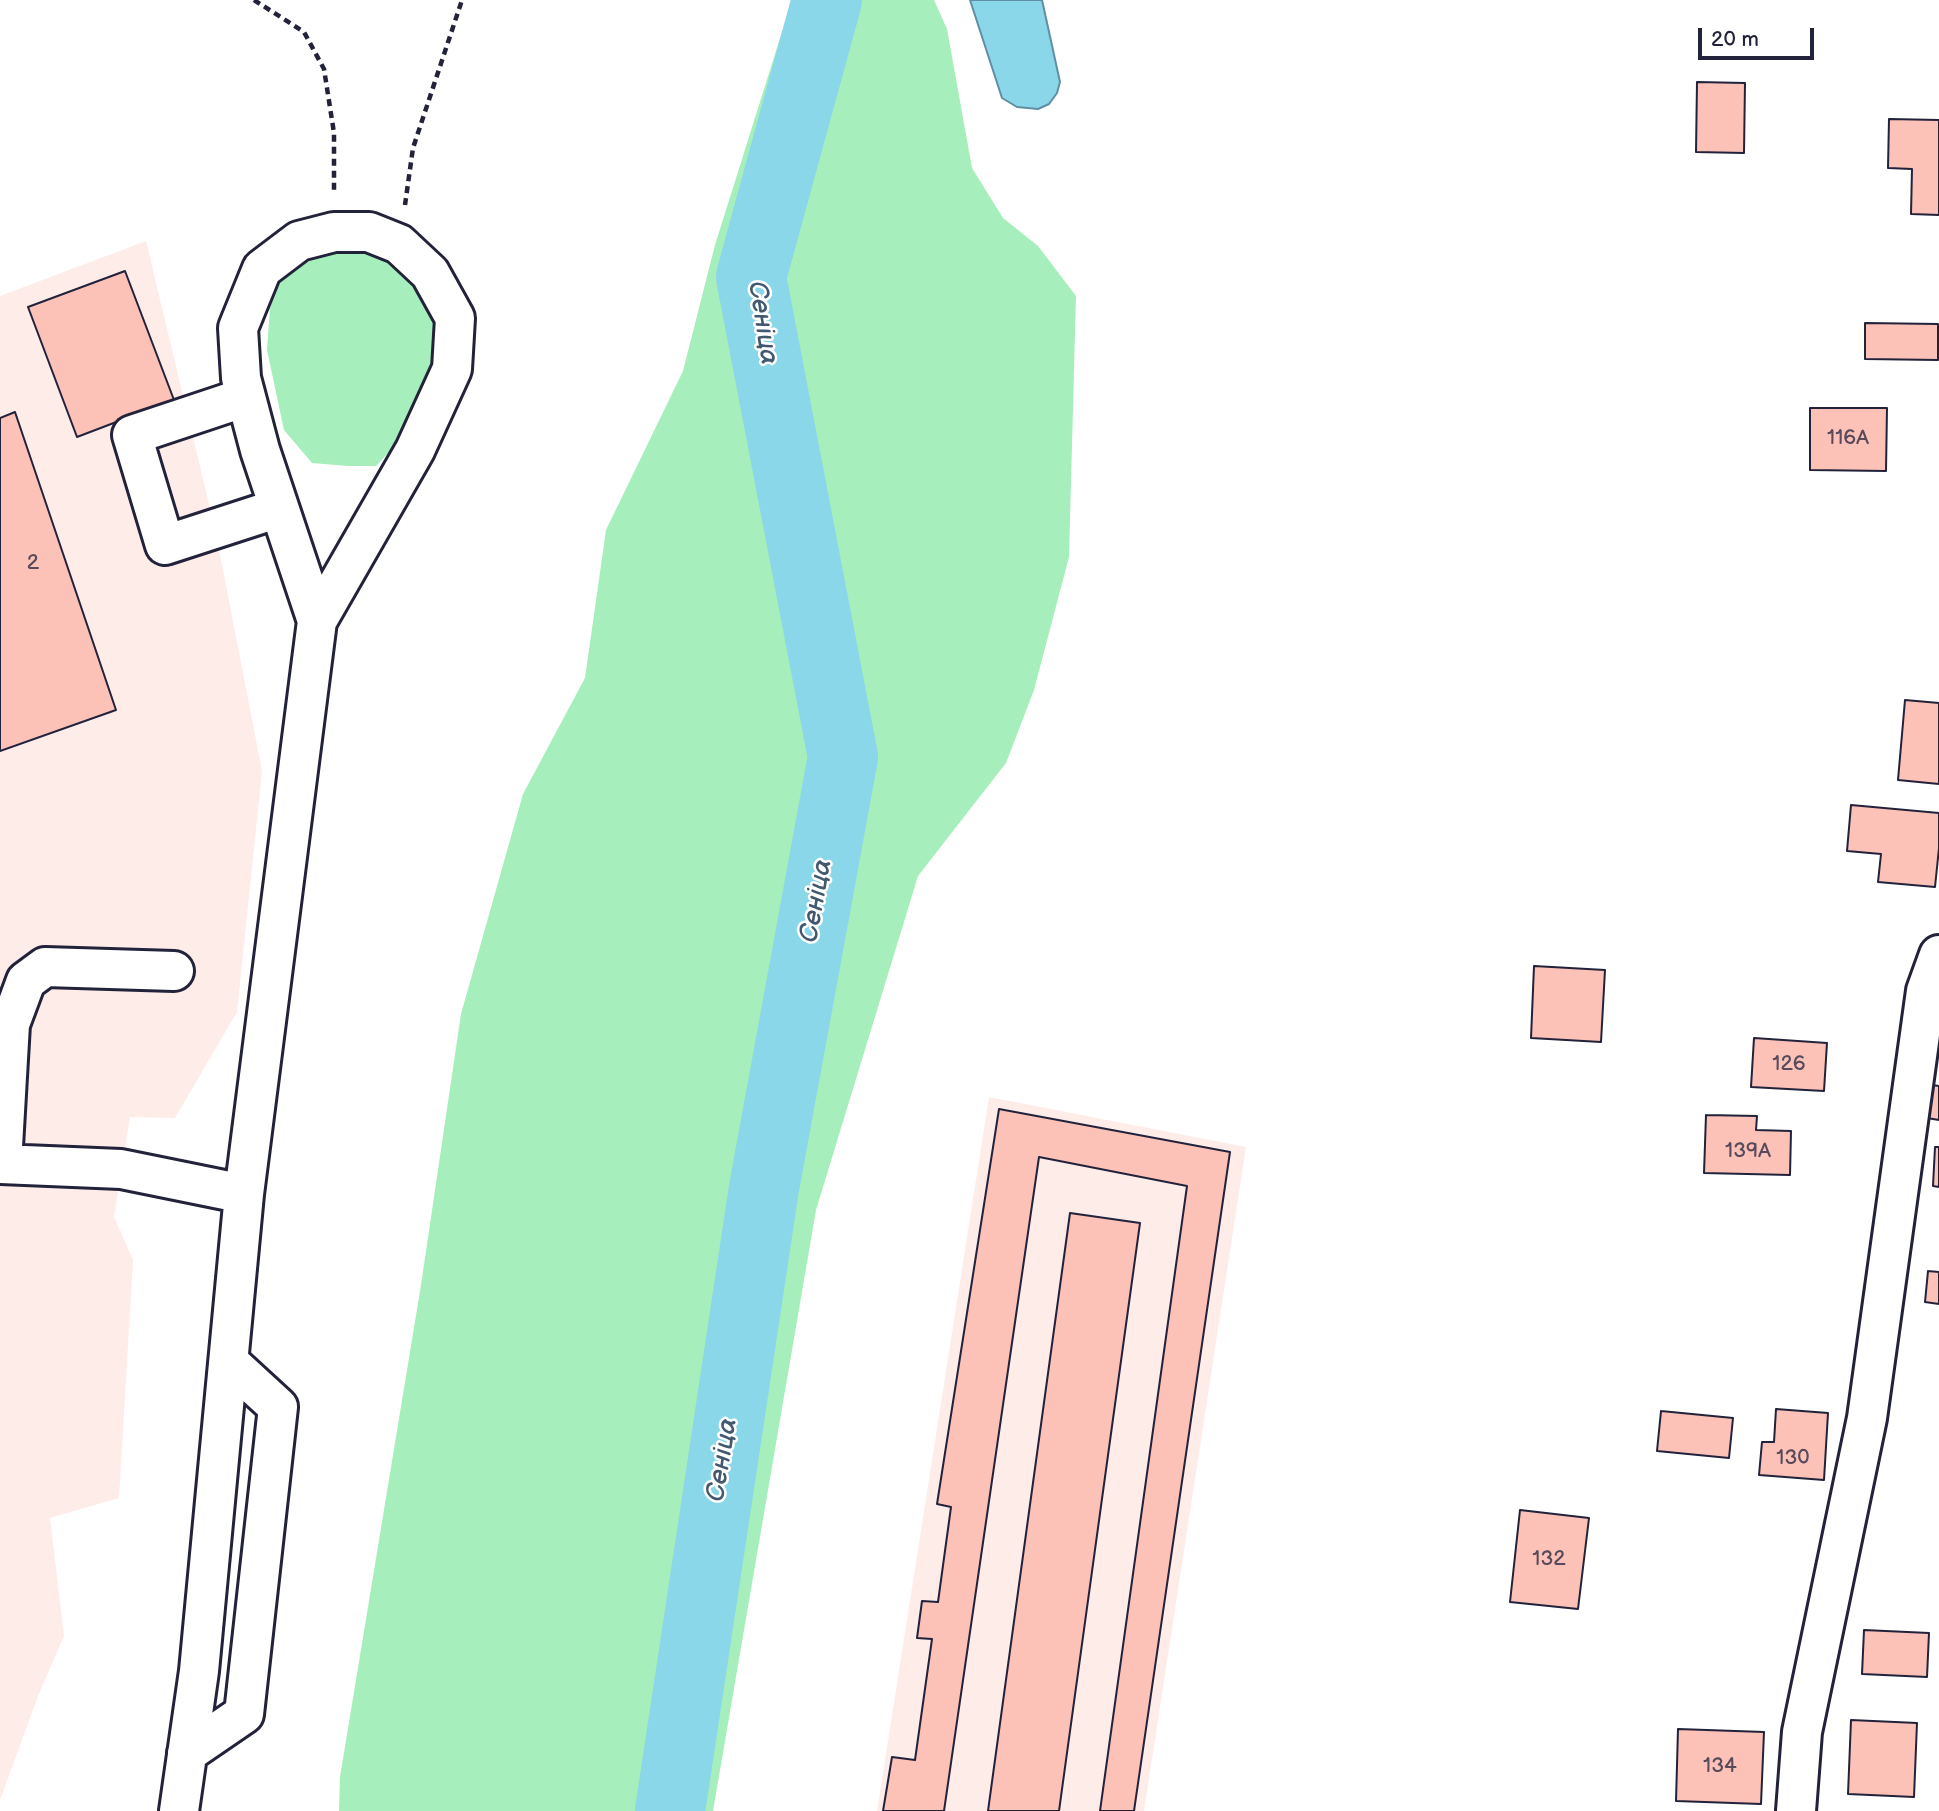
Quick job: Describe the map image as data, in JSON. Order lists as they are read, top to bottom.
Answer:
{
  "water": ["Сеніца"],
  "house_numbers": [
    "116А",
    "2",
    "126",
    "139А",
    "130",
    "132",
    "134"
  ],
  "scale_bar": "20 m"
}
